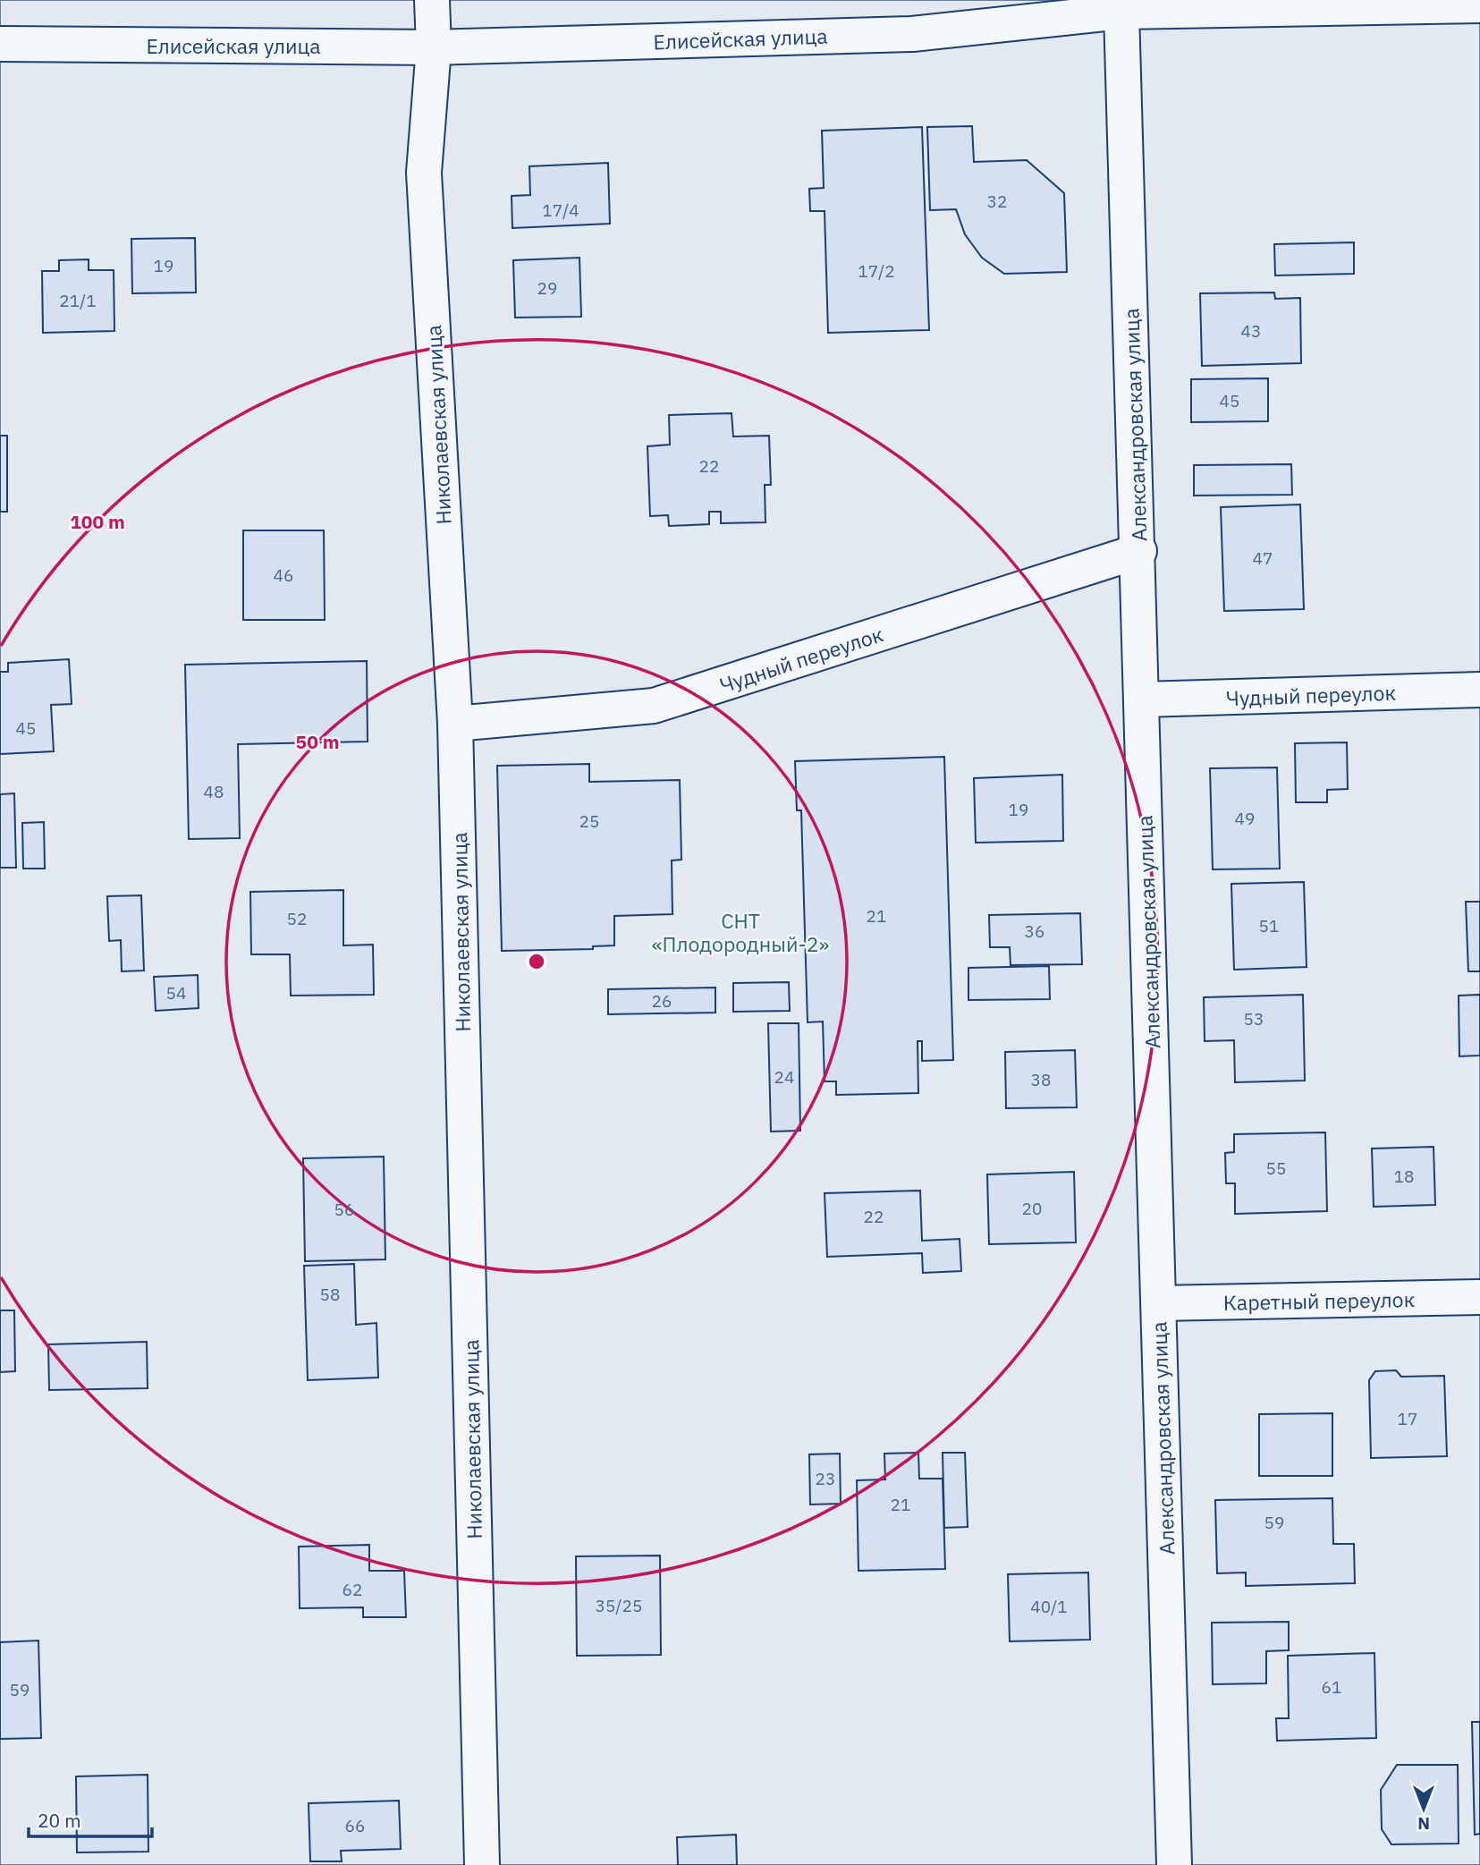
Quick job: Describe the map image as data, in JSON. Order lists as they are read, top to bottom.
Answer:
{
  "streets": {
    "street": [
      "Елисейская улица",
      "Николаевская улица",
      "Александровская улица",
      "Чудный переулок",
      "Каретный переулок"
    ]
  },
  "crossings": [
    ["Елисейская улица", "Николаевская улица"],
    ["Елисейская улица", "Александровская улица"],
    ["Николаевская улица", "Чудный переулок"],
    ["Александровская улица", "Чудный переулок"],
    ["Александровская улица", "Каретный переулок"]
  ],
  "parks": ["СНТ «Плодородный-2»"],
  "house_numbers": [
    "32",
    "17/4",
    "19",
    "17/2",
    "29",
    "21/1",
    "43",
    "45",
    "22",
    "47",
    "46",
    "45",
    "48",
    "19",
    "49",
    "25",
    "21",
    "52",
    "51",
    "36",
    "54",
    "26",
    "53",
    "24",
    "38",
    "55",
    "18",
    "20",
    "56",
    "22",
    "58",
    "17",
    "23",
    "21",
    "59",
    "62",
    "35/25",
    "40/1",
    "61",
    "59",
    "66"
  ],
  "scale_bar": "20 m",
  "north": "bottom",
  "rings": ["100 m", "50 m"]
}
